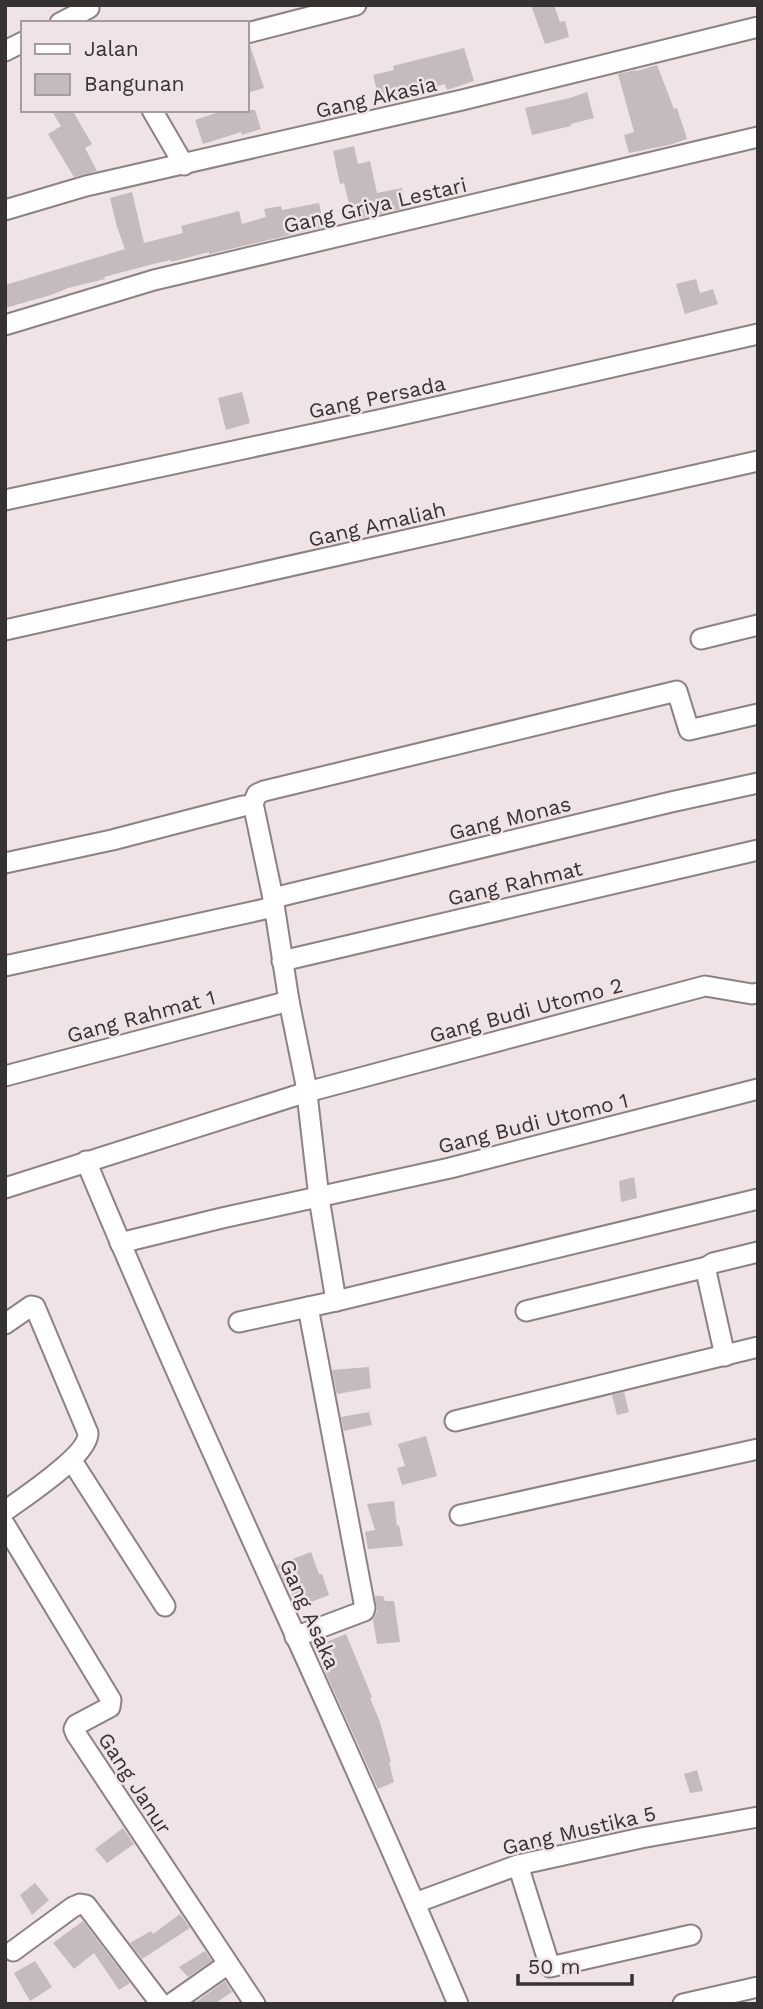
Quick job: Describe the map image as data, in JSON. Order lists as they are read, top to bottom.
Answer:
{
  "streets": {
    "street": [
      "Gang Akasia",
      "Gang Griya Lestari",
      "Gang Persada",
      "Gang Amaliah",
      "Gang Monas",
      "Gang Rahmat",
      "Gang Budi Utomo 2",
      "Gang Rahmat 1",
      "Gang Budi Utomo 1",
      "Gang Asaka",
      "Gang Janur",
      "Gang Mustika 5"
    ]
  },
  "crossings": [
    ["Gang Budi Utomo 2", "Gang Asaka"],
    ["Gang Budi Utomo 1", "Gang Asaka"],
    ["Gang Asaka", "Gang Mustika 5"]
  ],
  "legend": ["Jalan", "Bangunan"],
  "scale_bar": "50 m"
}
